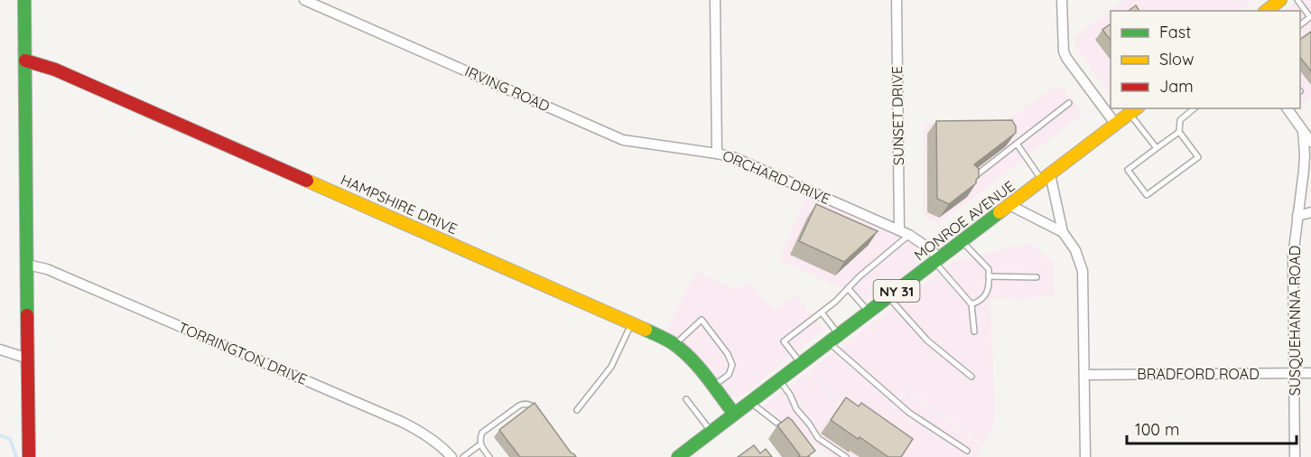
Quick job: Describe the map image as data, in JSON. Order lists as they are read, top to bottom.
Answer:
{
  "streets": {
    "main road": ["HAMPSHIRE DRIVE", "MONROE AVENUE", "NY 31"],
    "street": [
      "IRVING ROAD",
      "SUNSET DRIVE",
      "ORCHARD DRIVE",
      "SUSQUEHANNA ROAD",
      "TORRINGTON DRIVE",
      "BRADFORD ROAD"
    ]
  },
  "crossings": [
    ["IRVING ROAD", "ORCHARD DRIVE"],
    ["SUNSET DRIVE", "ORCHARD DRIVE"],
    ["ORCHARD DRIVE", "MONROE AVENUE"],
    ["HAMPSHIRE DRIVE", "MONROE AVENUE"],
    ["SUSQUEHANNA ROAD", "BRADFORD ROAD"]
  ],
  "legend": ["Fast", "Slow", "Jam"],
  "scale_bar": "100 m"
}
